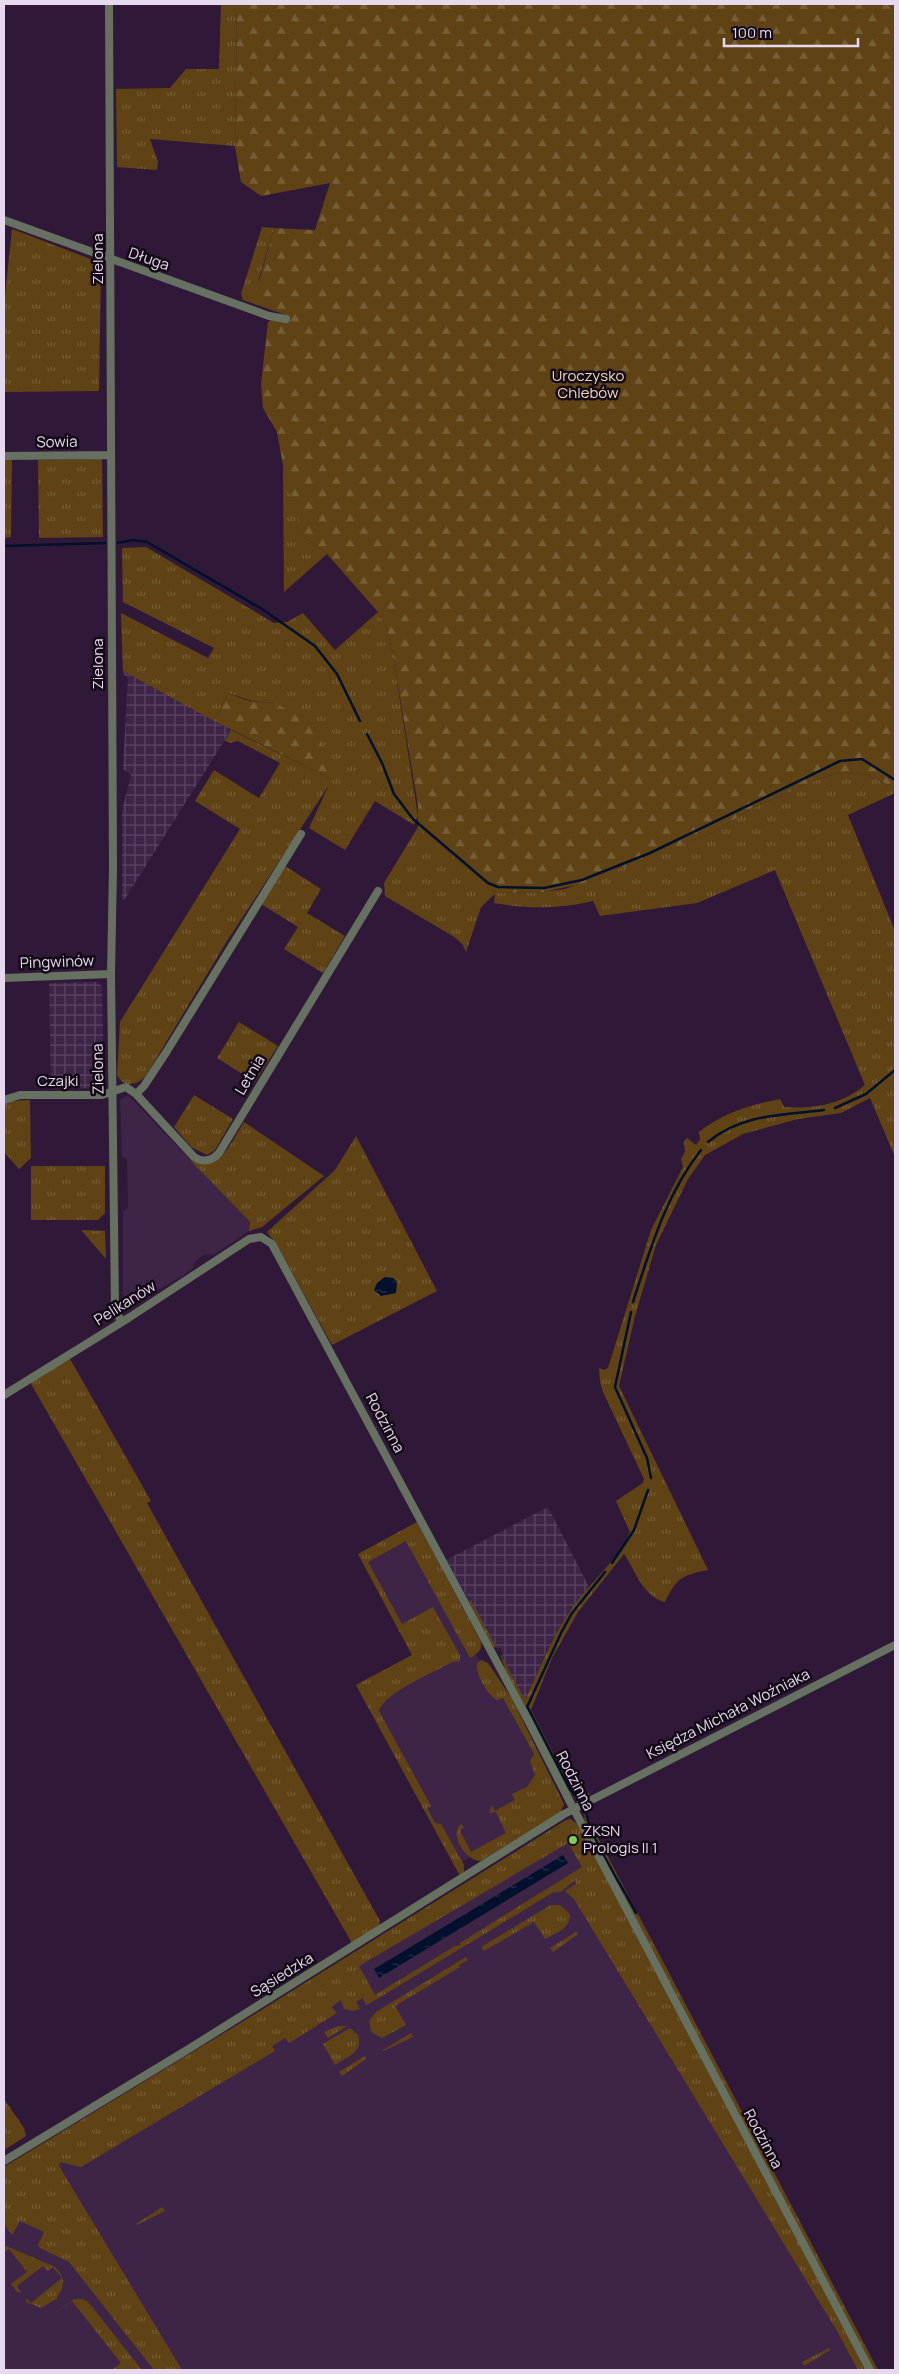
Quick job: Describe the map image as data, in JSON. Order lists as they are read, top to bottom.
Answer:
{
  "streets": {
    "street": [
      "Zielona",
      "Długa",
      "Sowia",
      "Pingwinów",
      "Letnia",
      "Czajki",
      "Pelikanów",
      "Rodzinna",
      "Księdza Michała Woźniaka",
      "Sąsiedzka"
    ]
  },
  "crossings": [
    ["Zielona", "Długa"],
    ["Zielona", "Sowia"],
    ["Zielona", "Pingwinów"],
    ["Zielona", "Czajki"],
    ["Zielona", "Pelikanów"],
    ["Pelikanów", "Rodzinna"],
    ["Rodzinna", "Księdza Michała Woźniaka"],
    ["Rodzinna", "Sąsiedzka"],
    ["Księdza Michała Woźniaka", "Sąsiedzka"]
  ],
  "parks": ["Uroczysko Chlebów"],
  "places": ["ZKSN Prologis II 1"],
  "scale_bar": "100 m"
}
